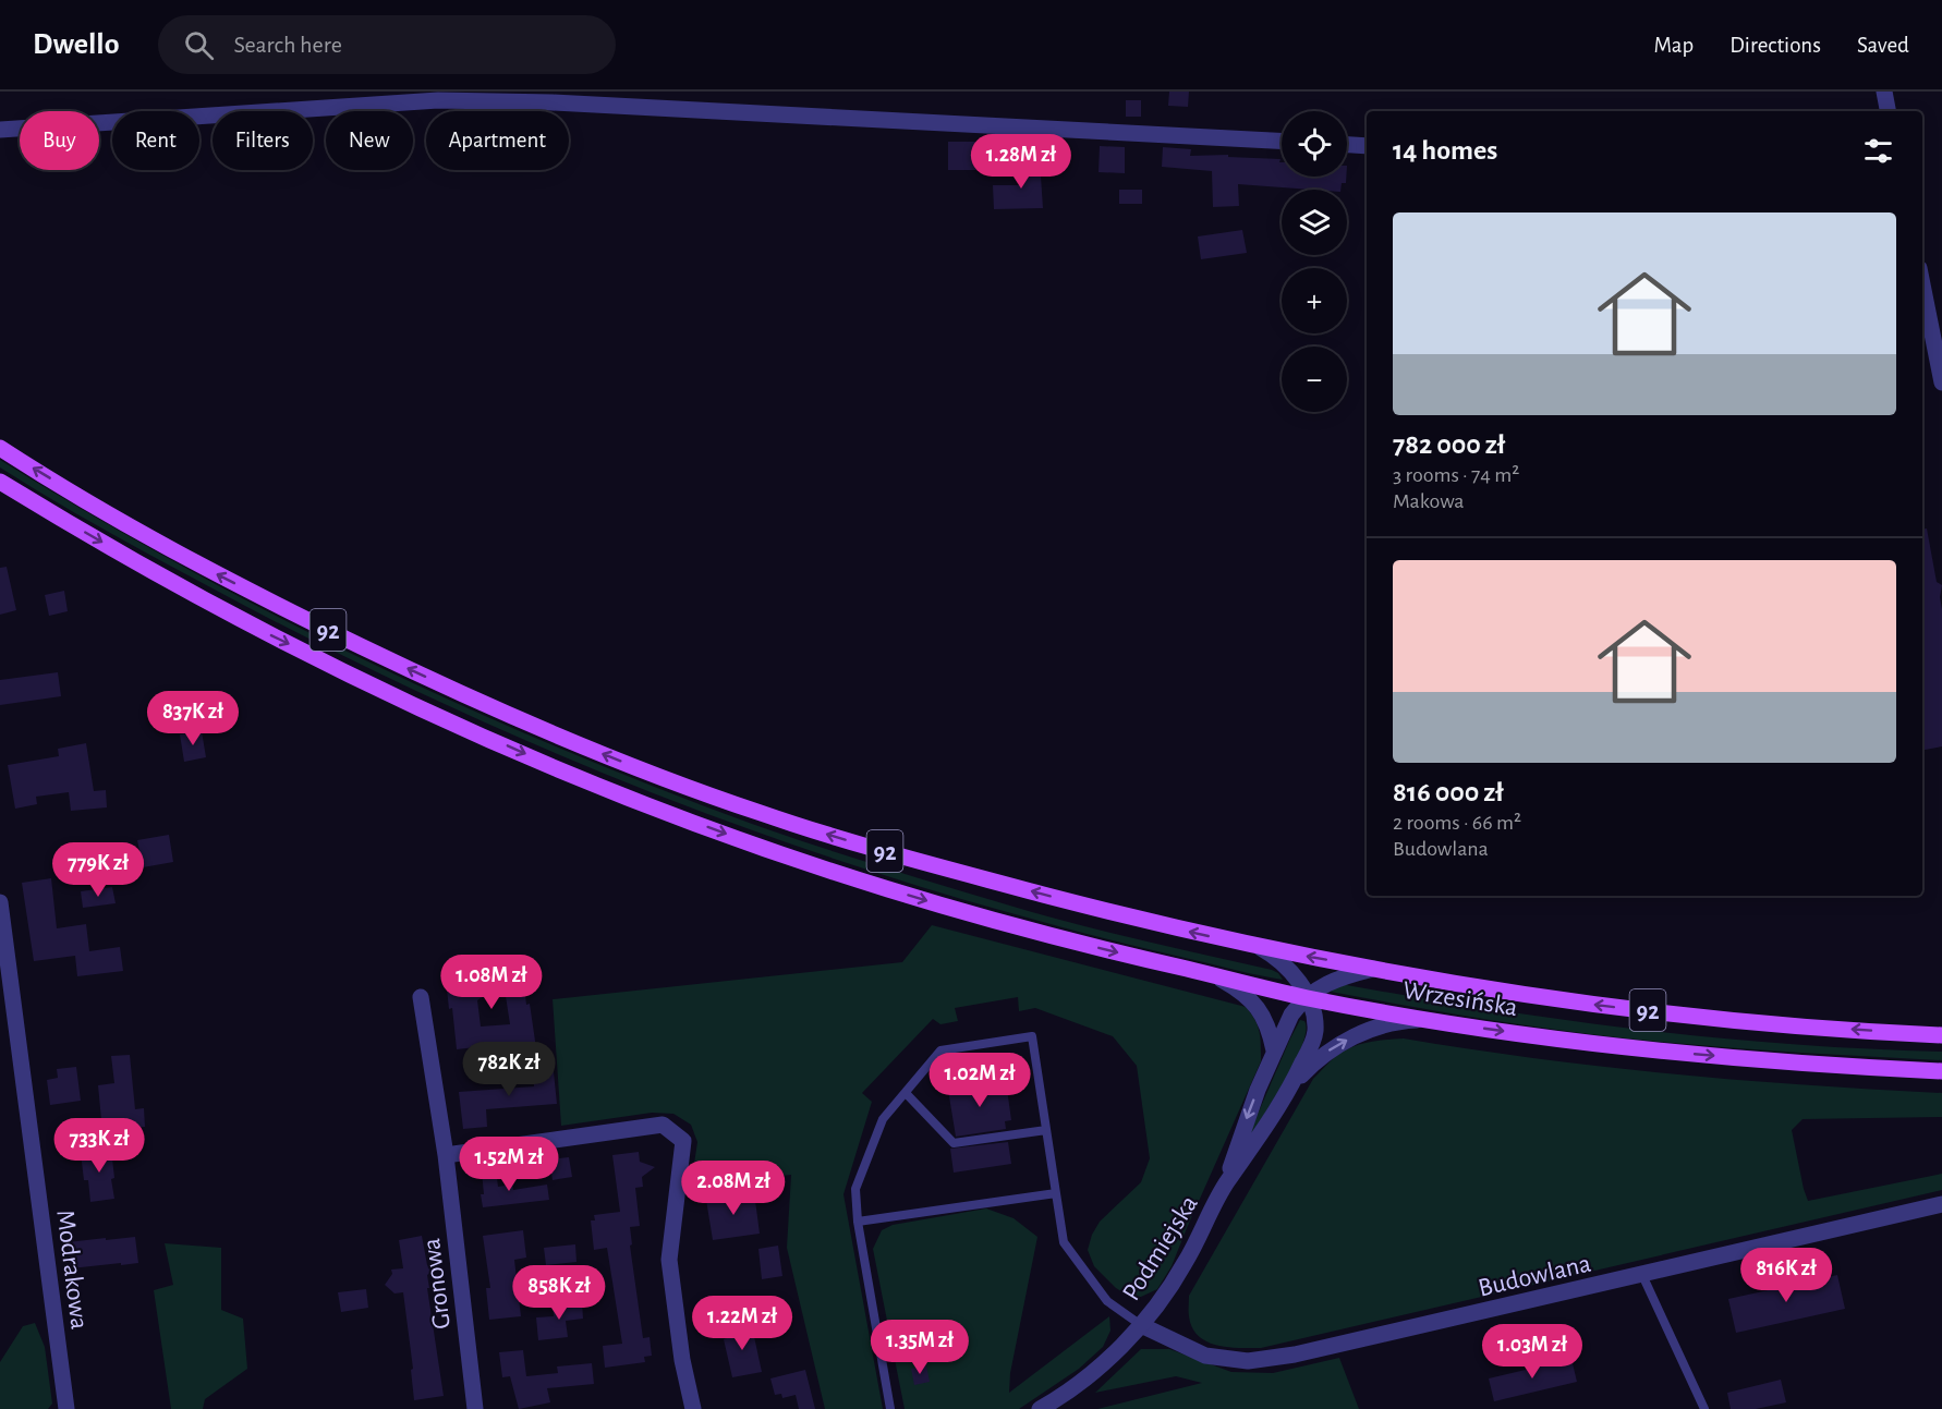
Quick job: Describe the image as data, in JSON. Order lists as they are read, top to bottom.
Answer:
{
  "streets": {
    "main road": ["92", "Wrzesińska"],
    "street": [
      "Podmiejska",
      "Modrakowa",
      "Budowlana",
      "Gronowa"
    ]
  },
  "crossings": [
    ["Wrzesińska", "Podmiejska"],
    ["Podmiejska", "Budowlana"]
  ],
  "page": {
    "header": "Dwello",
    "search": "Search here",
    "nav": ["Map", "Directions", "Saved"],
    "map_buttons": ["+", "−"],
    "chip": [
      "Buy",
      "Rent",
      "Filters",
      "New",
      "Apartment"
    ],
    "heading": "14 homes",
    "price": [
      "1.28M zł",
      "837K zł",
      "779K zł",
      "1.08M zł",
      "782K zł",
      "1.02M zł",
      "733K zł",
      "1.52M zł",
      "2.08M zł",
      "816K zł",
      "858K zł",
      "1.22M zł",
      "1.35M zł",
      "1.03M zł"
    ],
    "list": [
      {
        "name": "782 000 zł",
        "note": "3 rooms · 74 m² · Makowa"
      },
      {
        "name": "816 000 zł",
        "note": "2 rooms · 66 m² · Budowlana"
      }
    ]
  }
}
